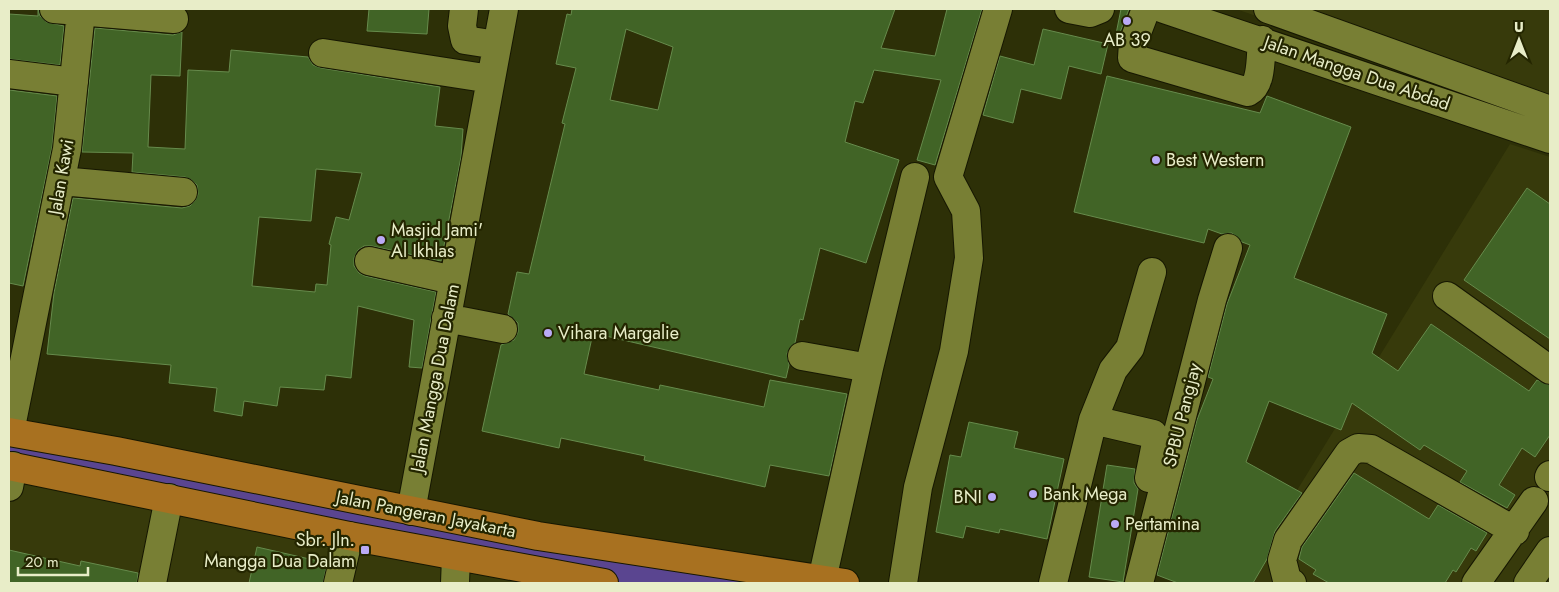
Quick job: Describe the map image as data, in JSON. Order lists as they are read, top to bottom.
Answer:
{
  "streets": {
    "main road": ["Jalan Pangeran Jayakarta"],
    "street": [
      "Jalan Mangga Dua Abdad",
      "Jalan Kawi",
      "Jalan Mangga Dua Dalam",
      "SPBU Pangjay"
    ]
  },
  "crossings": [
    ["Jalan Kawi", "Jalan Pangeran Jayakarta"],
    ["Jalan Mangga Dua Dalam", "Jalan Pangeran Jayakarta"]
  ],
  "places": {
    "other": [
      "AB 39",
      "Best Western",
      "Masjid Jami' Al Ikhlas",
      "Vihara Margalie",
      "Bank Mega",
      "BNI",
      "Pertamina"
    ],
    "transit": ["Sbr. Jln. Mangga Dua Dalam"]
  },
  "scale_bar": "20 m",
  "north": "top"
}
